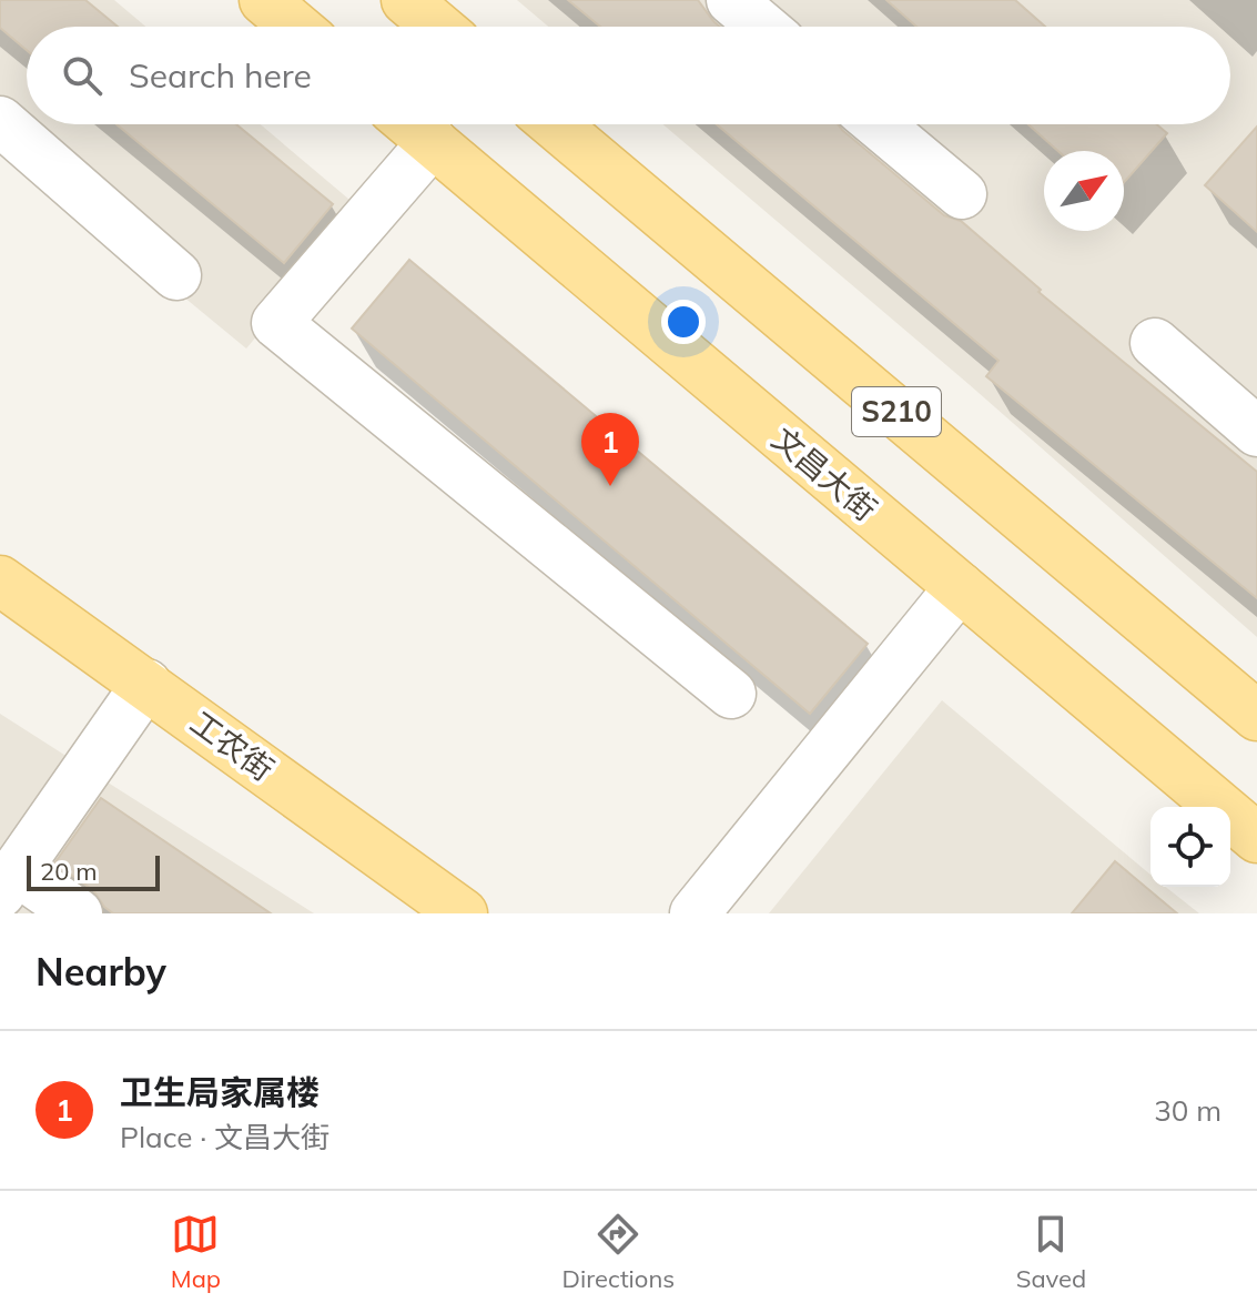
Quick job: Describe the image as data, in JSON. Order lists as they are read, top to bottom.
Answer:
{
  "streets": {
    "main road": ["S210", "文昌大街", "工农街"]
  },
  "scale_bar": "20 m",
  "north": "top right",
  "page": {
    "search": "Search here",
    "pins": "1",
    "scale": "20 m",
    "heading": "Nearby",
    "list": [
      {
        "mark": "1",
        "name": "卫生局家属楼",
        "note": "Place · 文昌大街",
        "value": "30 m"
      }
    ],
    "nav": ["Map", "Directions", "Saved"]
  }
}
